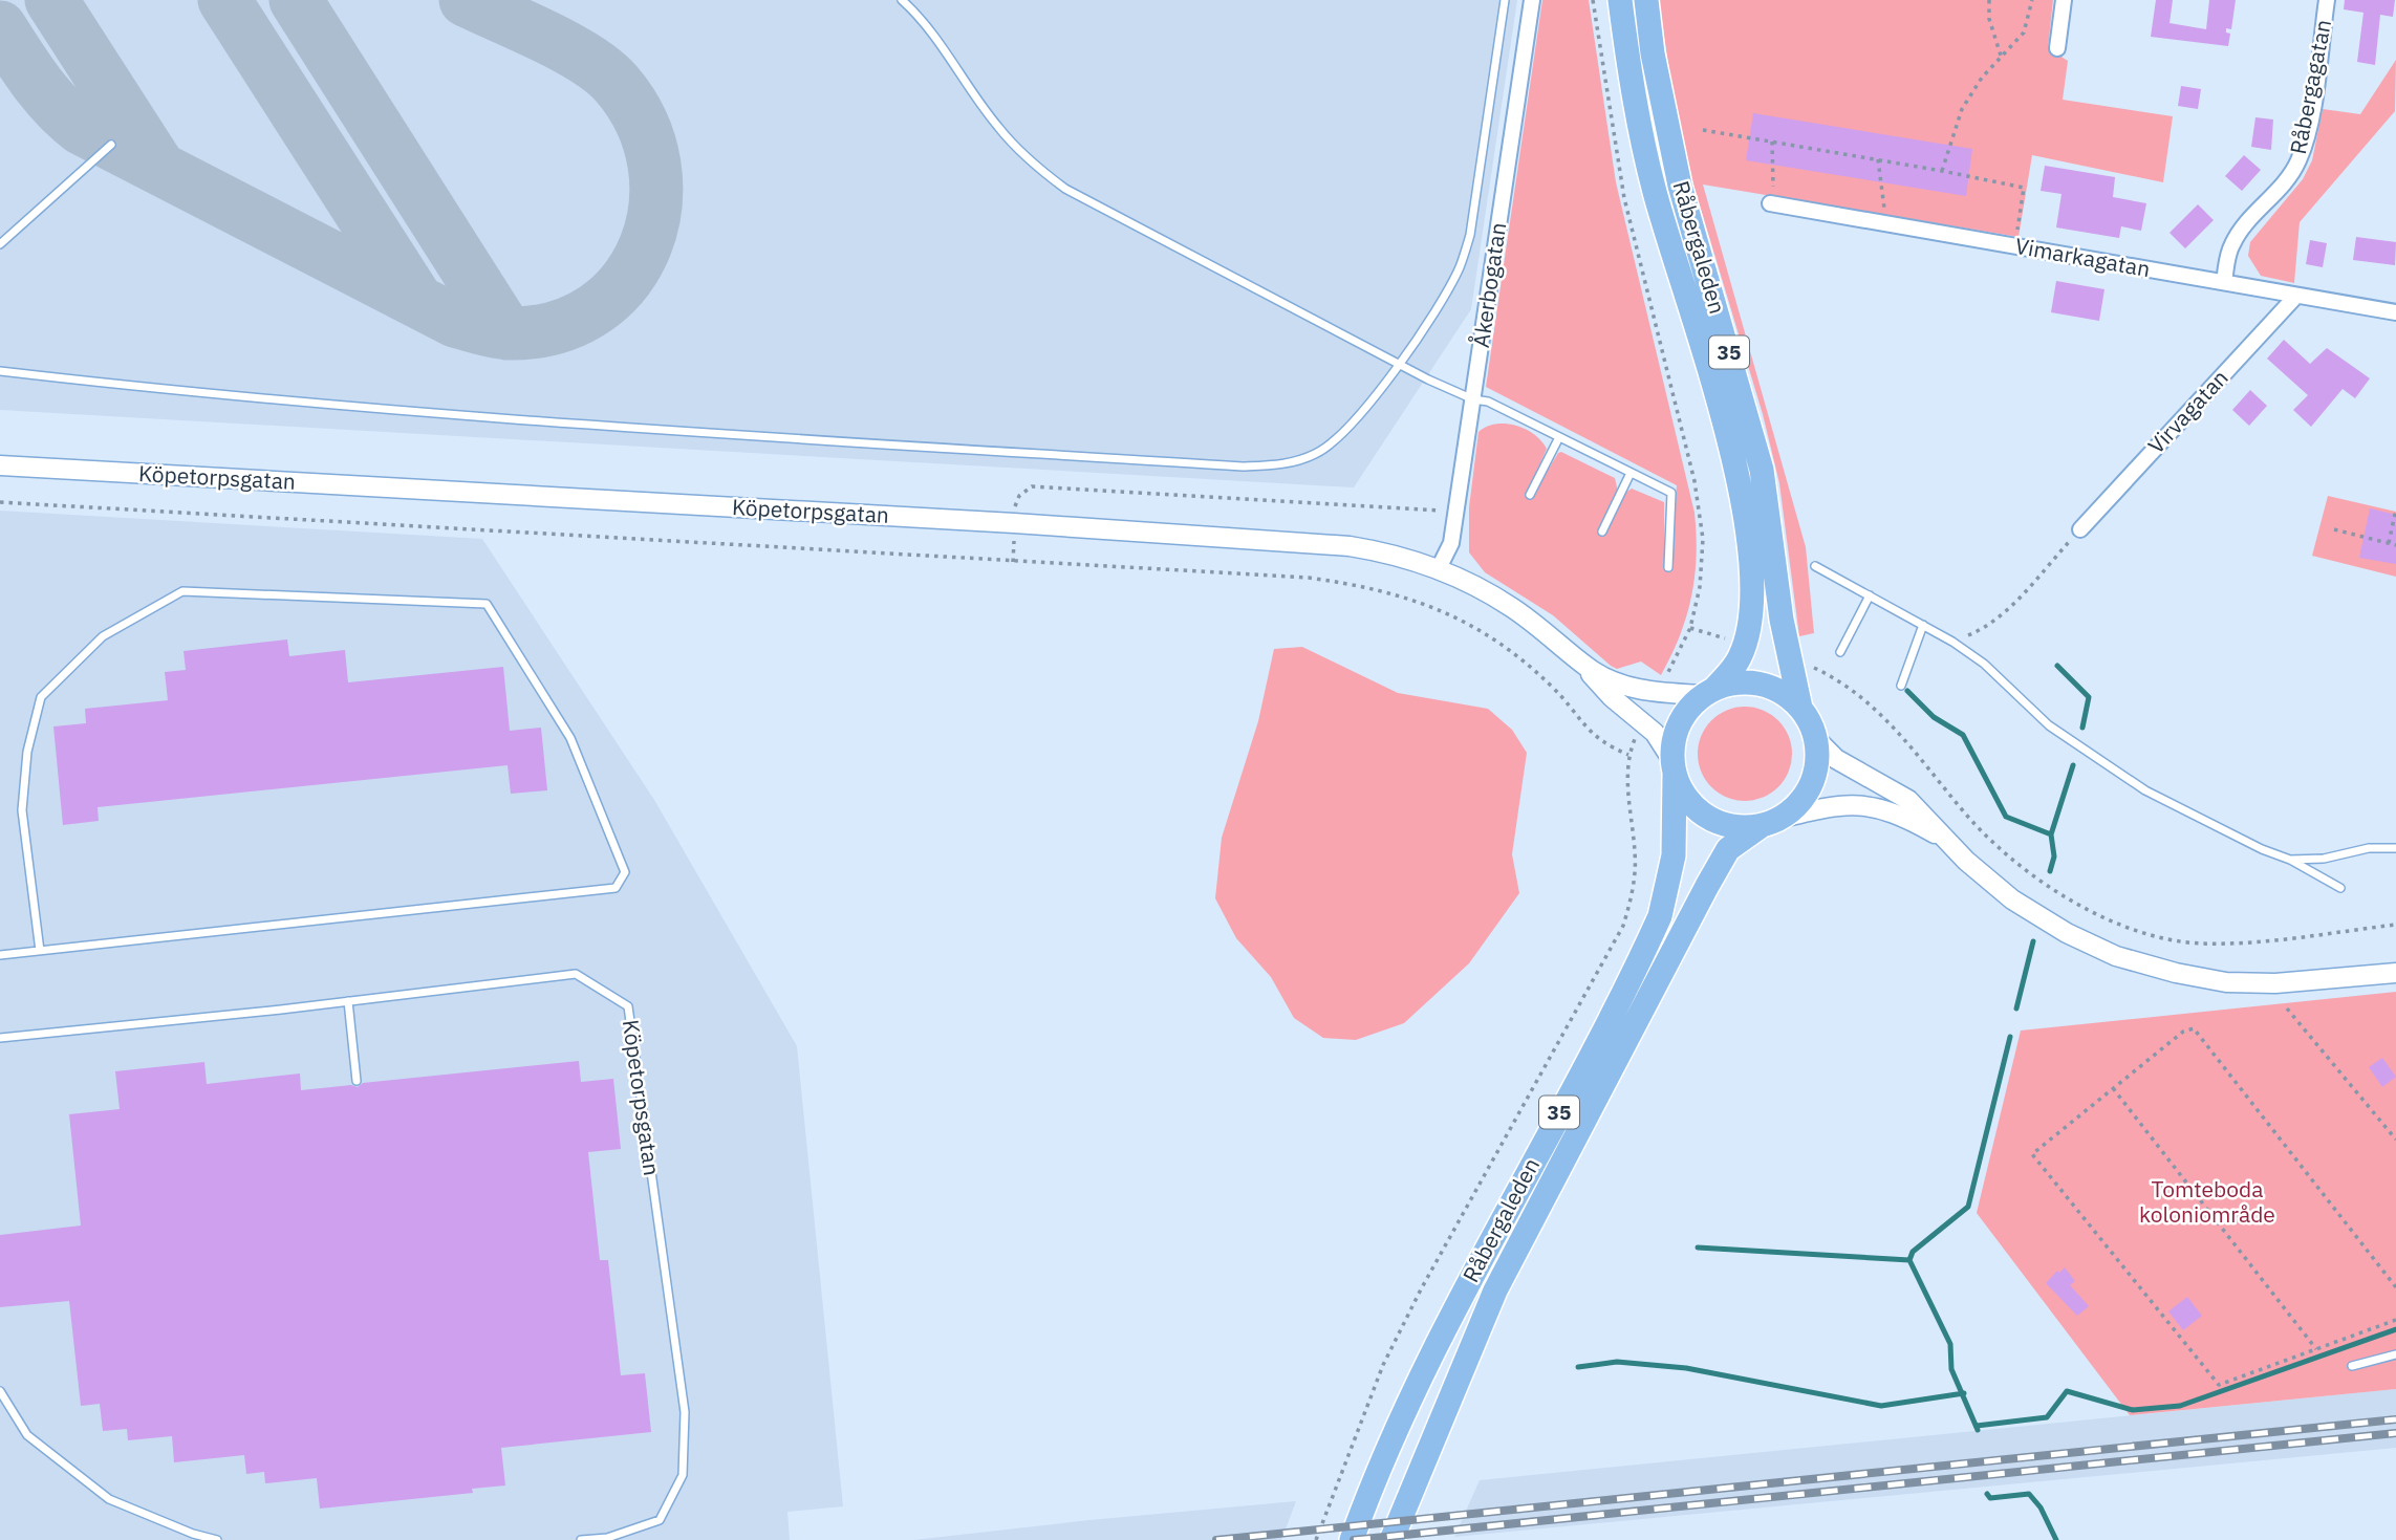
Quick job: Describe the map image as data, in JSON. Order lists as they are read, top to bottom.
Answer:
{
  "streets": {
    "main road": ["Råbergaleden", "35"],
    "street": [
      "Råbergagatan",
      "Vimarkagatan",
      "Åkerbogatan",
      "Virvagatan",
      "Köpetorpsgatan"
    ]
  },
  "crossings": [
    ["Råbergagatan", "Vimarkagatan"],
    ["Råbergaleden", "35"],
    ["Råbergaleden", "Köpetorpsgatan"],
    ["Vimarkagatan", "Virvagatan"],
    ["Åkerbogatan", "Köpetorpsgatan"],
    ["35", "Köpetorpsgatan"]
  ],
  "parks": ["Tomteboda koloniområde"]
}
